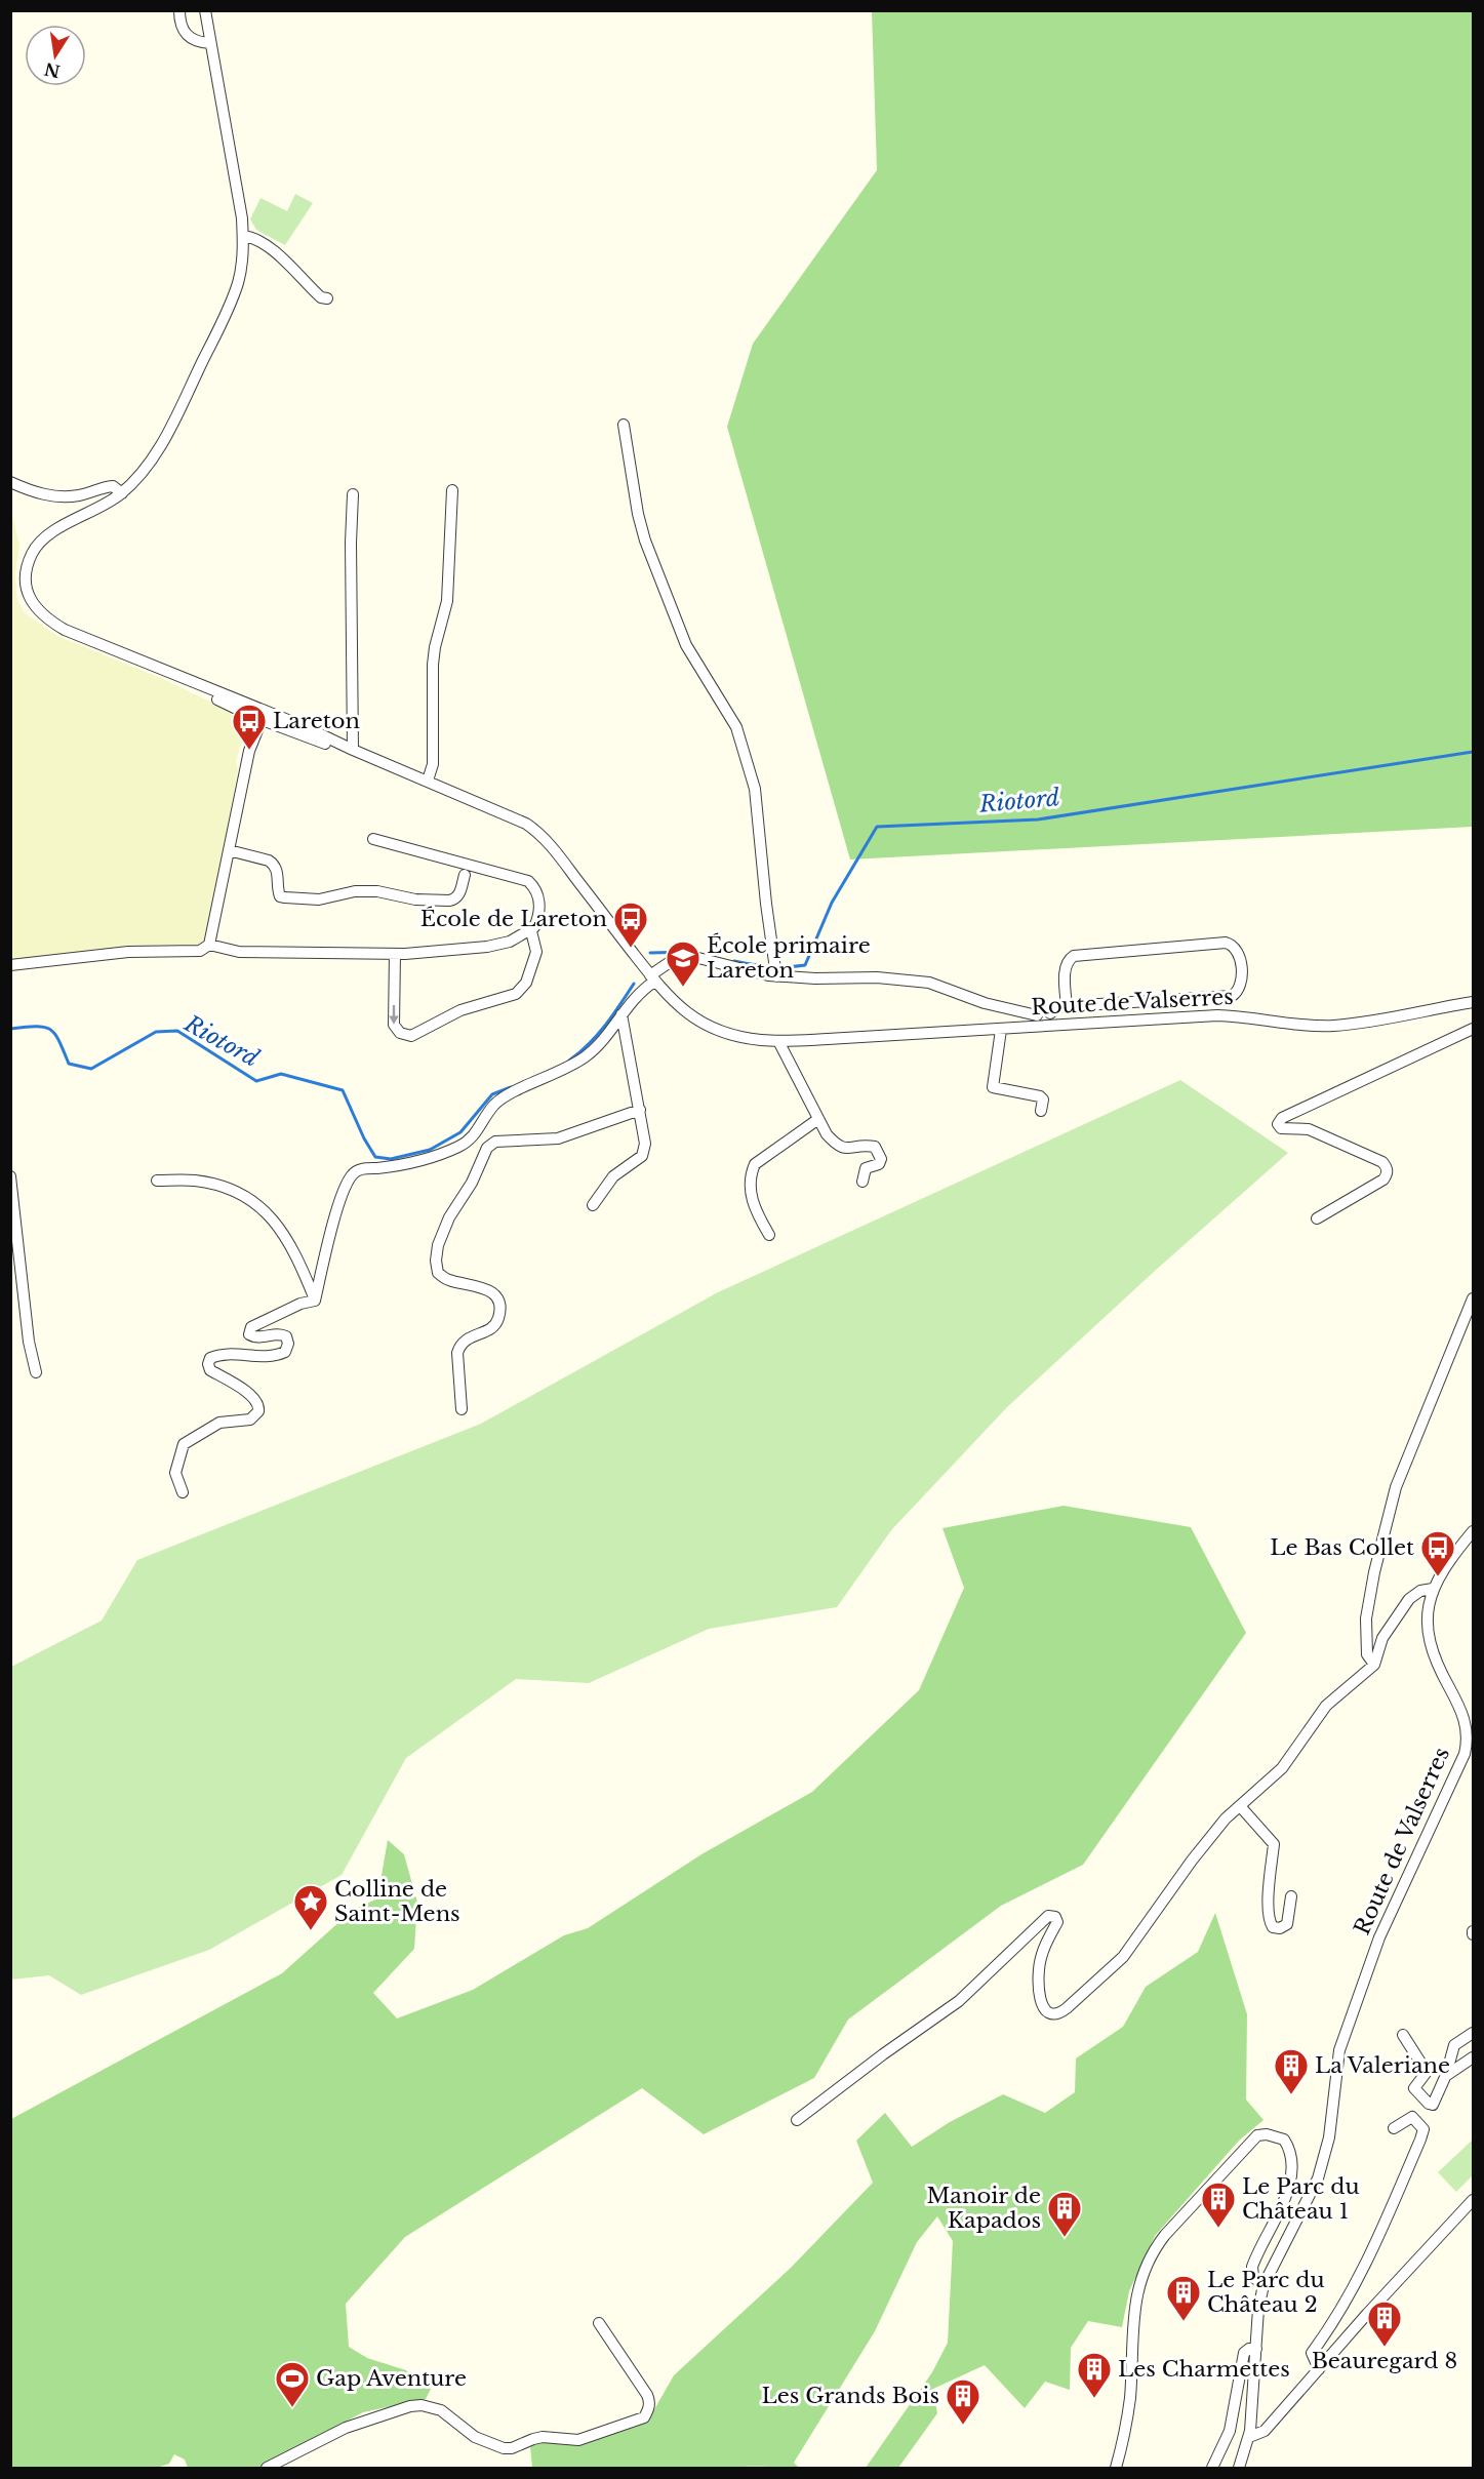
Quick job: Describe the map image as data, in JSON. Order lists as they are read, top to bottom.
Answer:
{
  "streets": {
    "street": ["Route de Valserres"]
  },
  "water": ["Riotord"],
  "places": {
    "bus stop": ["Lareton", "École de Lareton", "Le Bas Collet"],
    "school or university": ["École primaire Lareton"],
    "place": ["Colline de Saint-Mens"],
    "building": [
      "La Valeriane",
      "Le Parc du Château 1",
      "Manoir de Kapados",
      "Le Parc du Château 2",
      "Beauregard 8",
      "Les Charmettes",
      "Les Grands Bois"
    ],
    "sports": ["Gap Aventure"]
  },
  "north": "bottom"
}
